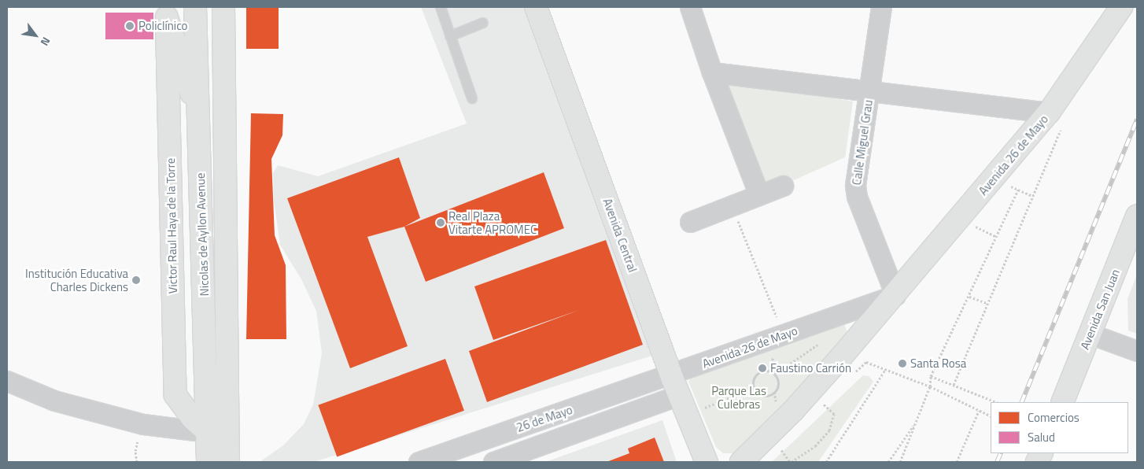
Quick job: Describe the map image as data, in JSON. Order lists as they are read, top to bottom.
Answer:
{
  "streets": {
    "street": [
      "Calle Miguel Grau",
      "Avenida 26 de Mayo",
      "Victor Raul Haya de la Torre",
      "Nicolas de Ayllon Avenue",
      "Avenida Central",
      "Avenida San Juan",
      "26 de Mayo"
    ]
  },
  "crossings": [
    ["Calle Miguel Grau", "Avenida 26 de Mayo"],
    ["Avenida 26 de Mayo", "Avenida Central"],
    ["Avenida 26 de Mayo", "26 de Mayo"],
    ["Victor Raul Haya de la Torre", "Nicolas de Ayllon Avenue"],
    ["Avenida Central", "26 de Mayo"]
  ],
  "parks": ["Parque Las Culebras"],
  "places": [
    "Policlínico",
    "Real Plaza Vitarte APROMEC",
    "Institución Educativa Charles Dickens",
    "Santa Rosa",
    "Faustino Carrión"
  ],
  "legend": ["Comercios", "Salud"],
  "north": "bottom right"
}
